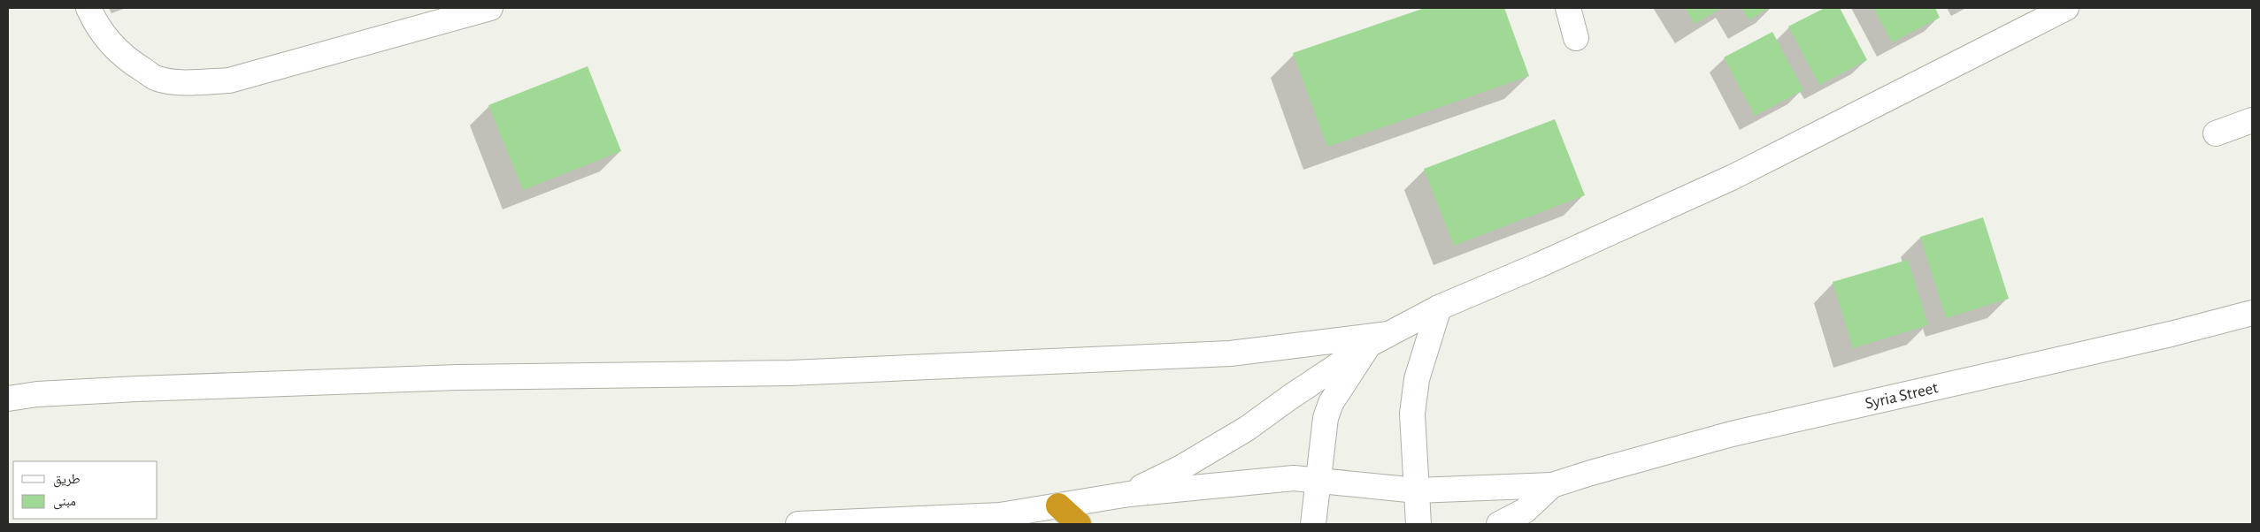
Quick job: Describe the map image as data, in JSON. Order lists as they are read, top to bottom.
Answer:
{
  "streets": {
    "street": ["Syria Street"]
  },
  "legend": ["طريق", "مبنى"]
}
